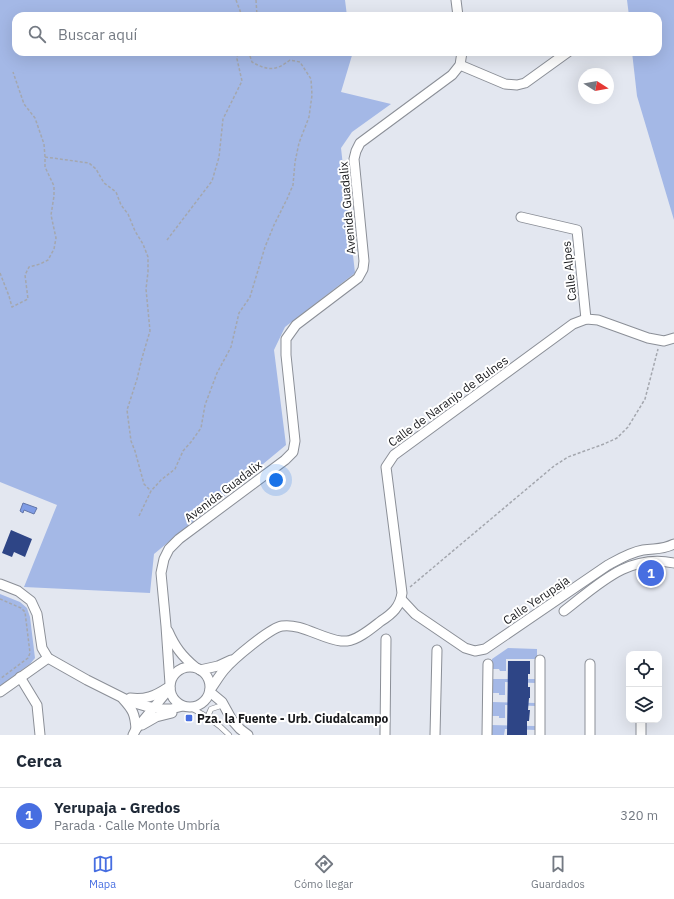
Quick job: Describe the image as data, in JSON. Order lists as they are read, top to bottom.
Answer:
{
  "streets": {
    "street": [
      "Avenida Guadalix",
      "Calle Alpes",
      "Calle de Naranjo de Bulnes",
      "Calle Yerupaja"
    ]
  },
  "crossings": [
    ["Calle Alpes", "Calle de Naranjo de Bulnes"],
    ["Calle de Naranjo de Bulnes", "Calle Yerupaja"]
  ],
  "places": {
    "transit": ["Pza. la Fuente - Urb. Ciudalcampo"]
  },
  "north": "right",
  "page": {
    "search": "Buscar aquí",
    "pins": "1",
    "heading": "Cerca",
    "list": [
      {
        "mark": "1",
        "name": "Yerupaja - Gredos",
        "note": "Parada · Calle Monte Umbría",
        "value": "320 m"
      }
    ],
    "nav": ["Mapa", "Cómo llegar", "Guardados"]
  }
}
